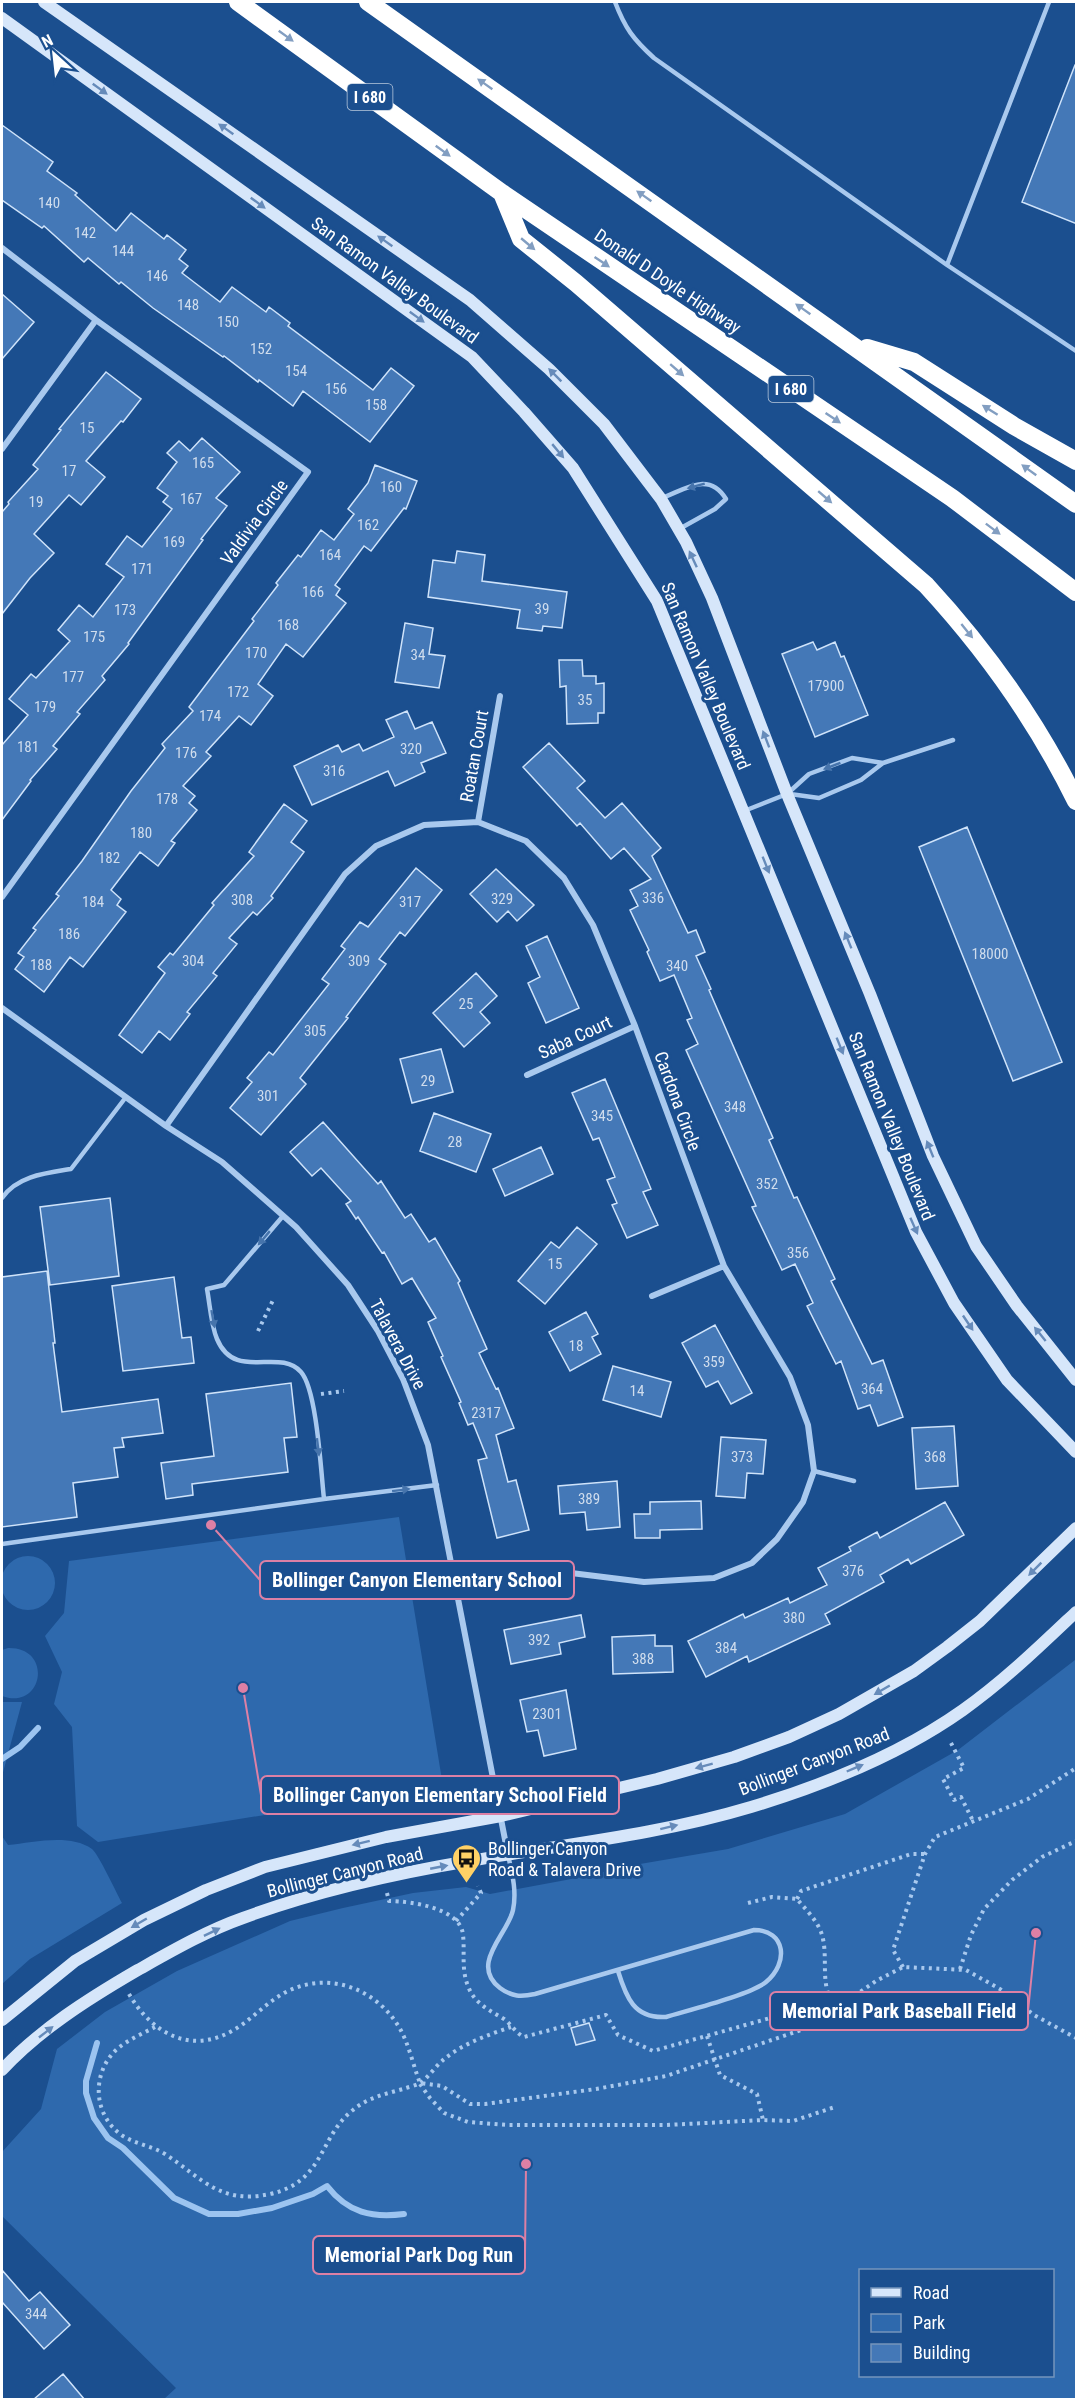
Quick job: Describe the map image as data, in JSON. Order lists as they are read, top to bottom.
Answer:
{
  "streets": {
    "highway": ["I 680", "Donald D Doyle Highway"],
    "main road": ["San Ramon Valley Boulevard", "Bollinger Canyon Road"],
    "street": [
      "Valdivia Circle",
      "Roatan Court",
      "Saba Court",
      "Cardona Circle",
      "Talavera Drive"
    ]
  },
  "crossings": [
    ["Roatan Court", "Cardona Circle"],
    ["Saba Court", "Cardona Circle"],
    ["Cardona Circle", "Talavera Drive"],
    ["Talavera Drive", "Bollinger Canyon Road"]
  ],
  "places": {
    "other": [
      "Bollinger Canyon Elementary School",
      "Bollinger Canyon Elementary School Field",
      "Memorial Park Baseball Field",
      "Memorial Park Dog Run"
    ],
    "bus stop": ["Bollinger Canyon Road & Talavera Drive"]
  },
  "house_numbers": [
    "140",
    "142",
    "144",
    "146",
    "148",
    "150",
    "152",
    "154",
    "156",
    "158",
    "15",
    "165",
    "17",
    "160",
    "167",
    "19",
    "162",
    "169",
    "164",
    "171",
    "166",
    "39",
    "173",
    "168",
    "175",
    "170",
    "34",
    "177",
    "17900",
    "172",
    "35",
    "179",
    "174",
    "181",
    "320",
    "176",
    "316",
    "178",
    "180",
    "182",
    "336",
    "329",
    "308",
    "184",
    "317",
    "186",
    "18000",
    "304",
    "309",
    "188",
    "340",
    "25",
    "305",
    "29",
    "301",
    "348",
    "345",
    "28",
    "352",
    "356",
    "15",
    "18",
    "359",
    "364",
    "14",
    "2317",
    "373",
    "368",
    "389",
    "376",
    "380",
    "392",
    "384",
    "388",
    "2301",
    "344"
  ],
  "legend": ["Road", "Park", "Building"],
  "north": "top left"
}
